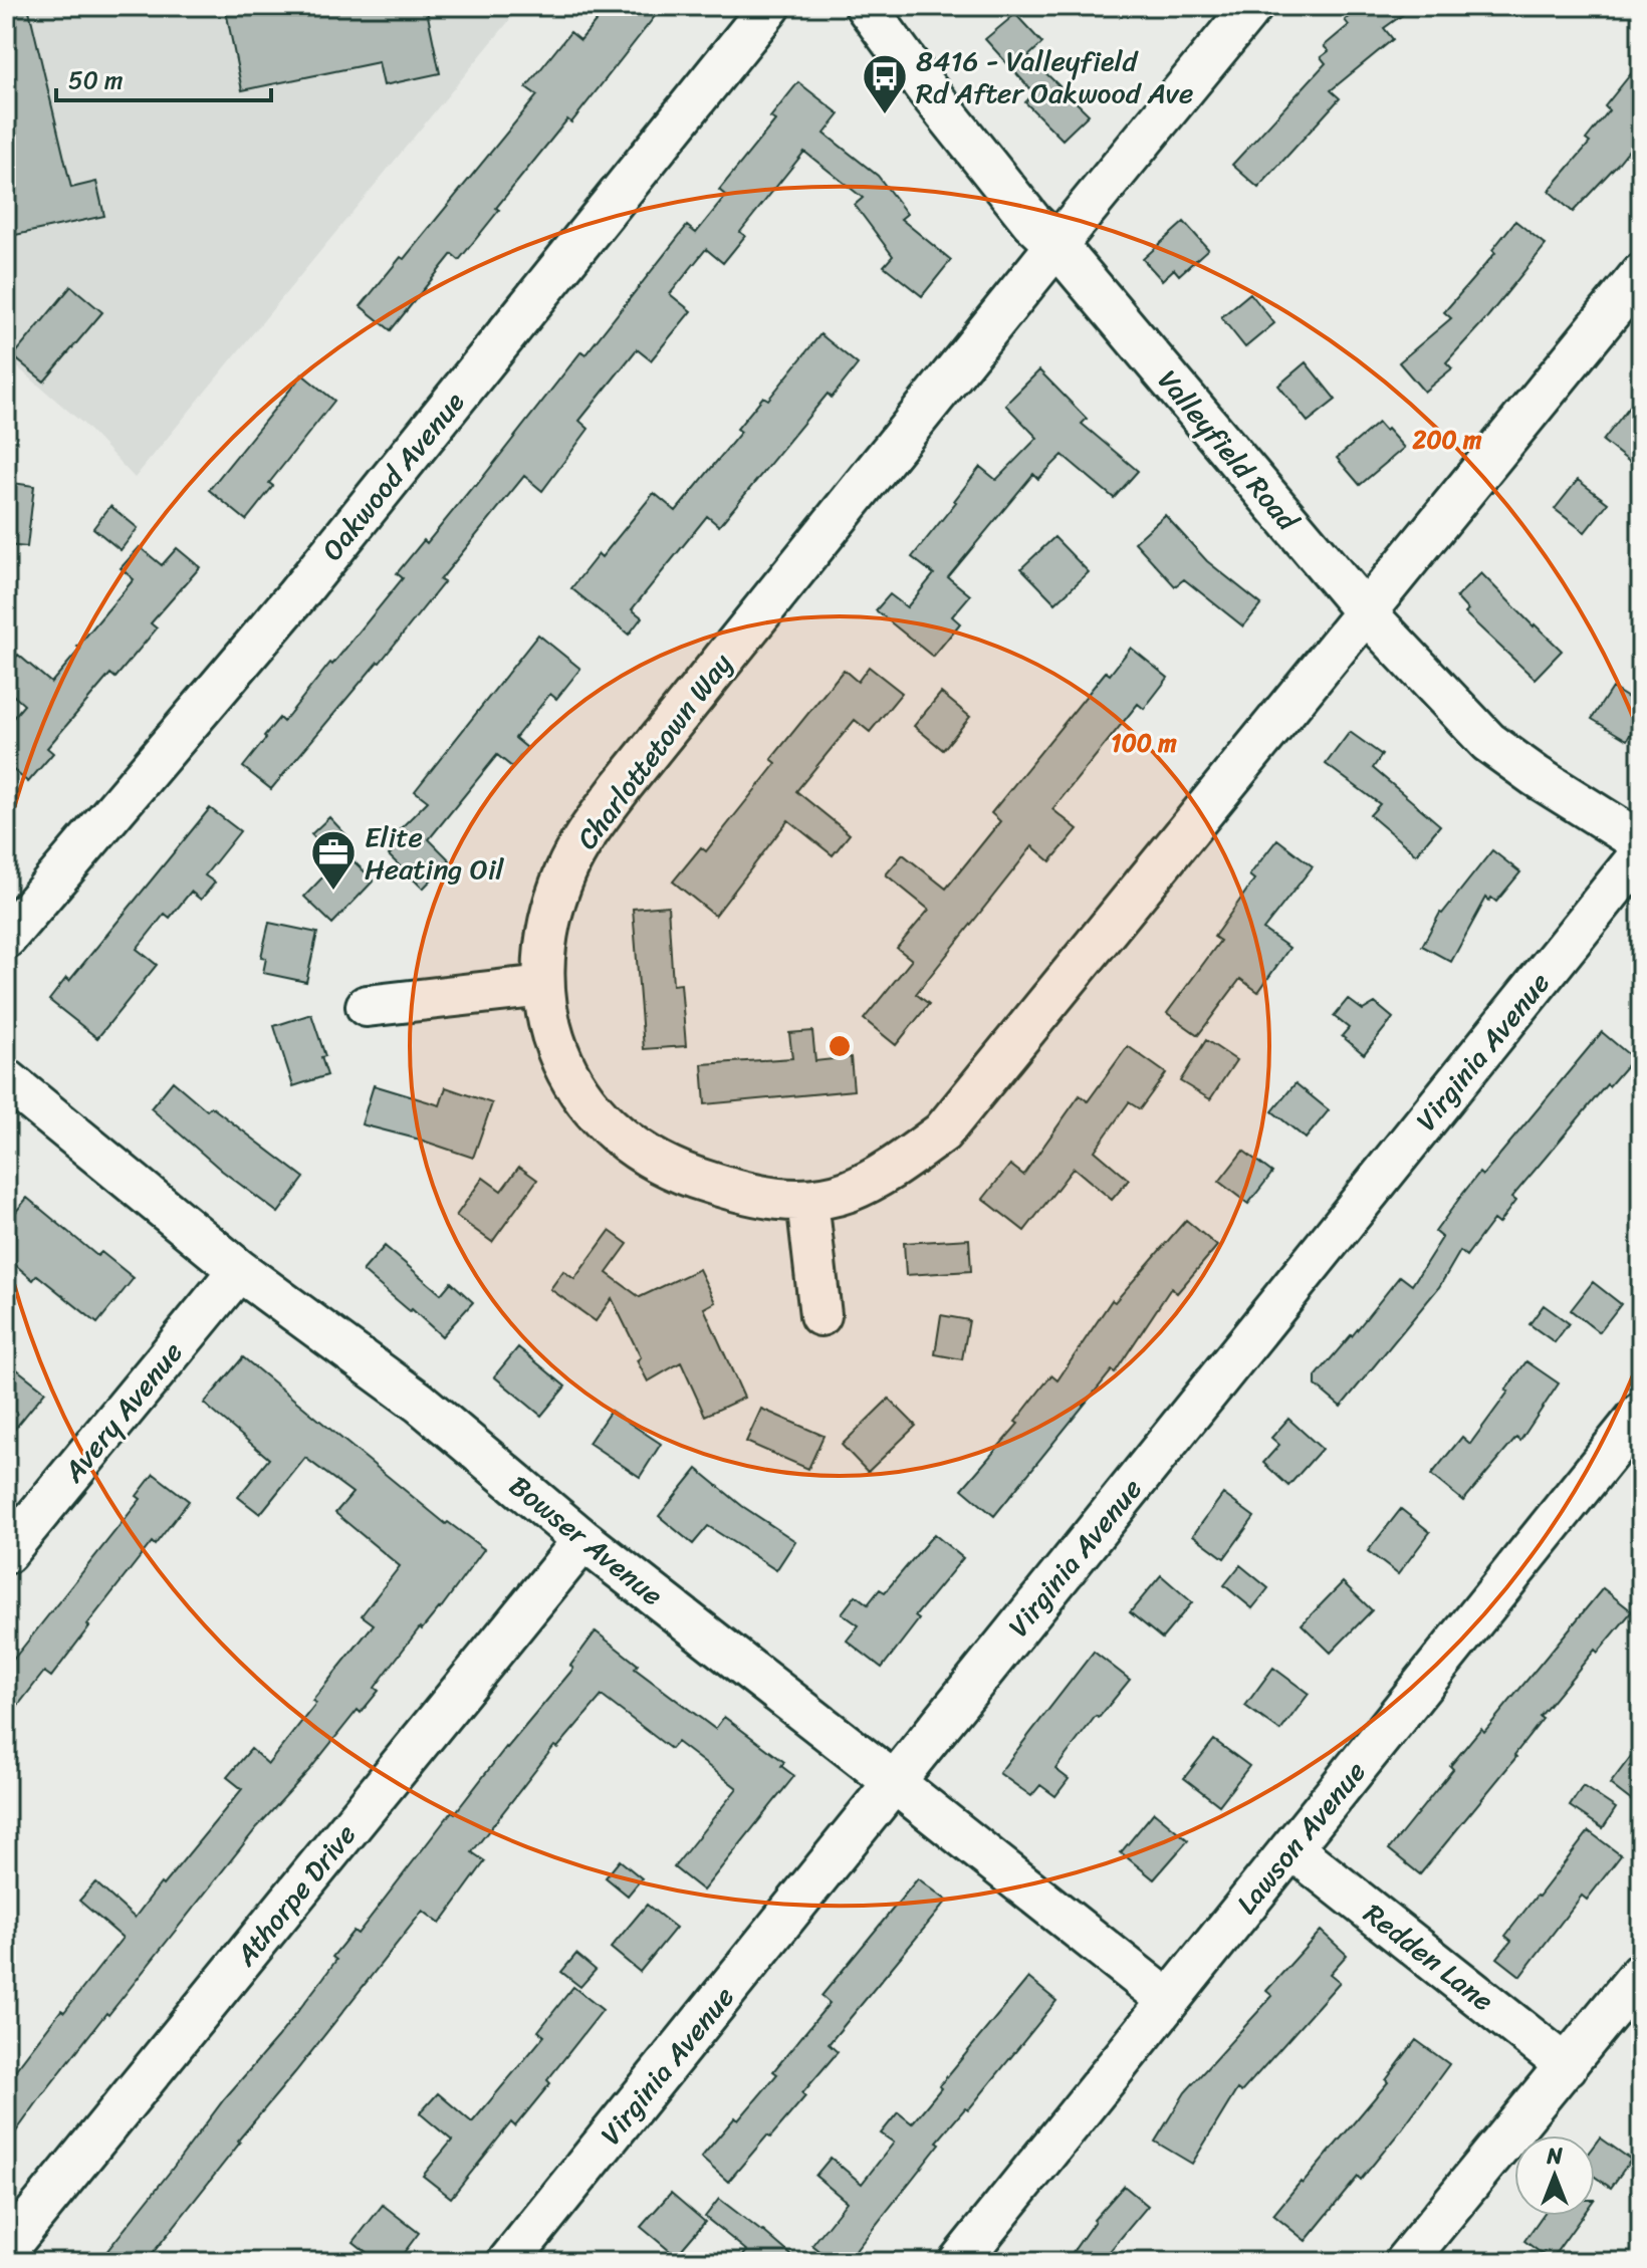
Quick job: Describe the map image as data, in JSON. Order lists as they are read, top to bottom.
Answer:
{
  "streets": {
    "street": [
      "Valleyfield Road",
      "Oakwood Avenue",
      "Charlottetown Way",
      "Virginia Avenue",
      "Avery Avenue",
      "Bowser Avenue",
      "Lawson Avenue",
      "Athorpe Drive",
      "Redden Lane"
    ]
  },
  "crossings": [
    ["Valleyfield Road", "Charlottetown Way"],
    ["Virginia Avenue", "Bowser Avenue"],
    ["Avery Avenue", "Bowser Avenue"],
    ["Bowser Avenue", "Lawson Avenue"],
    ["Bowser Avenue", "Athorpe Drive"],
    ["Lawson Avenue", "Redden Lane"]
  ],
  "places": {
    "bus stop": ["8416 - Valleyfield Rd After Oakwood Ave"],
    "office": ["Elite Heating Oil"]
  },
  "scale_bar": "50 m",
  "north": "top",
  "rings": ["200 m", "100 m"]
}
